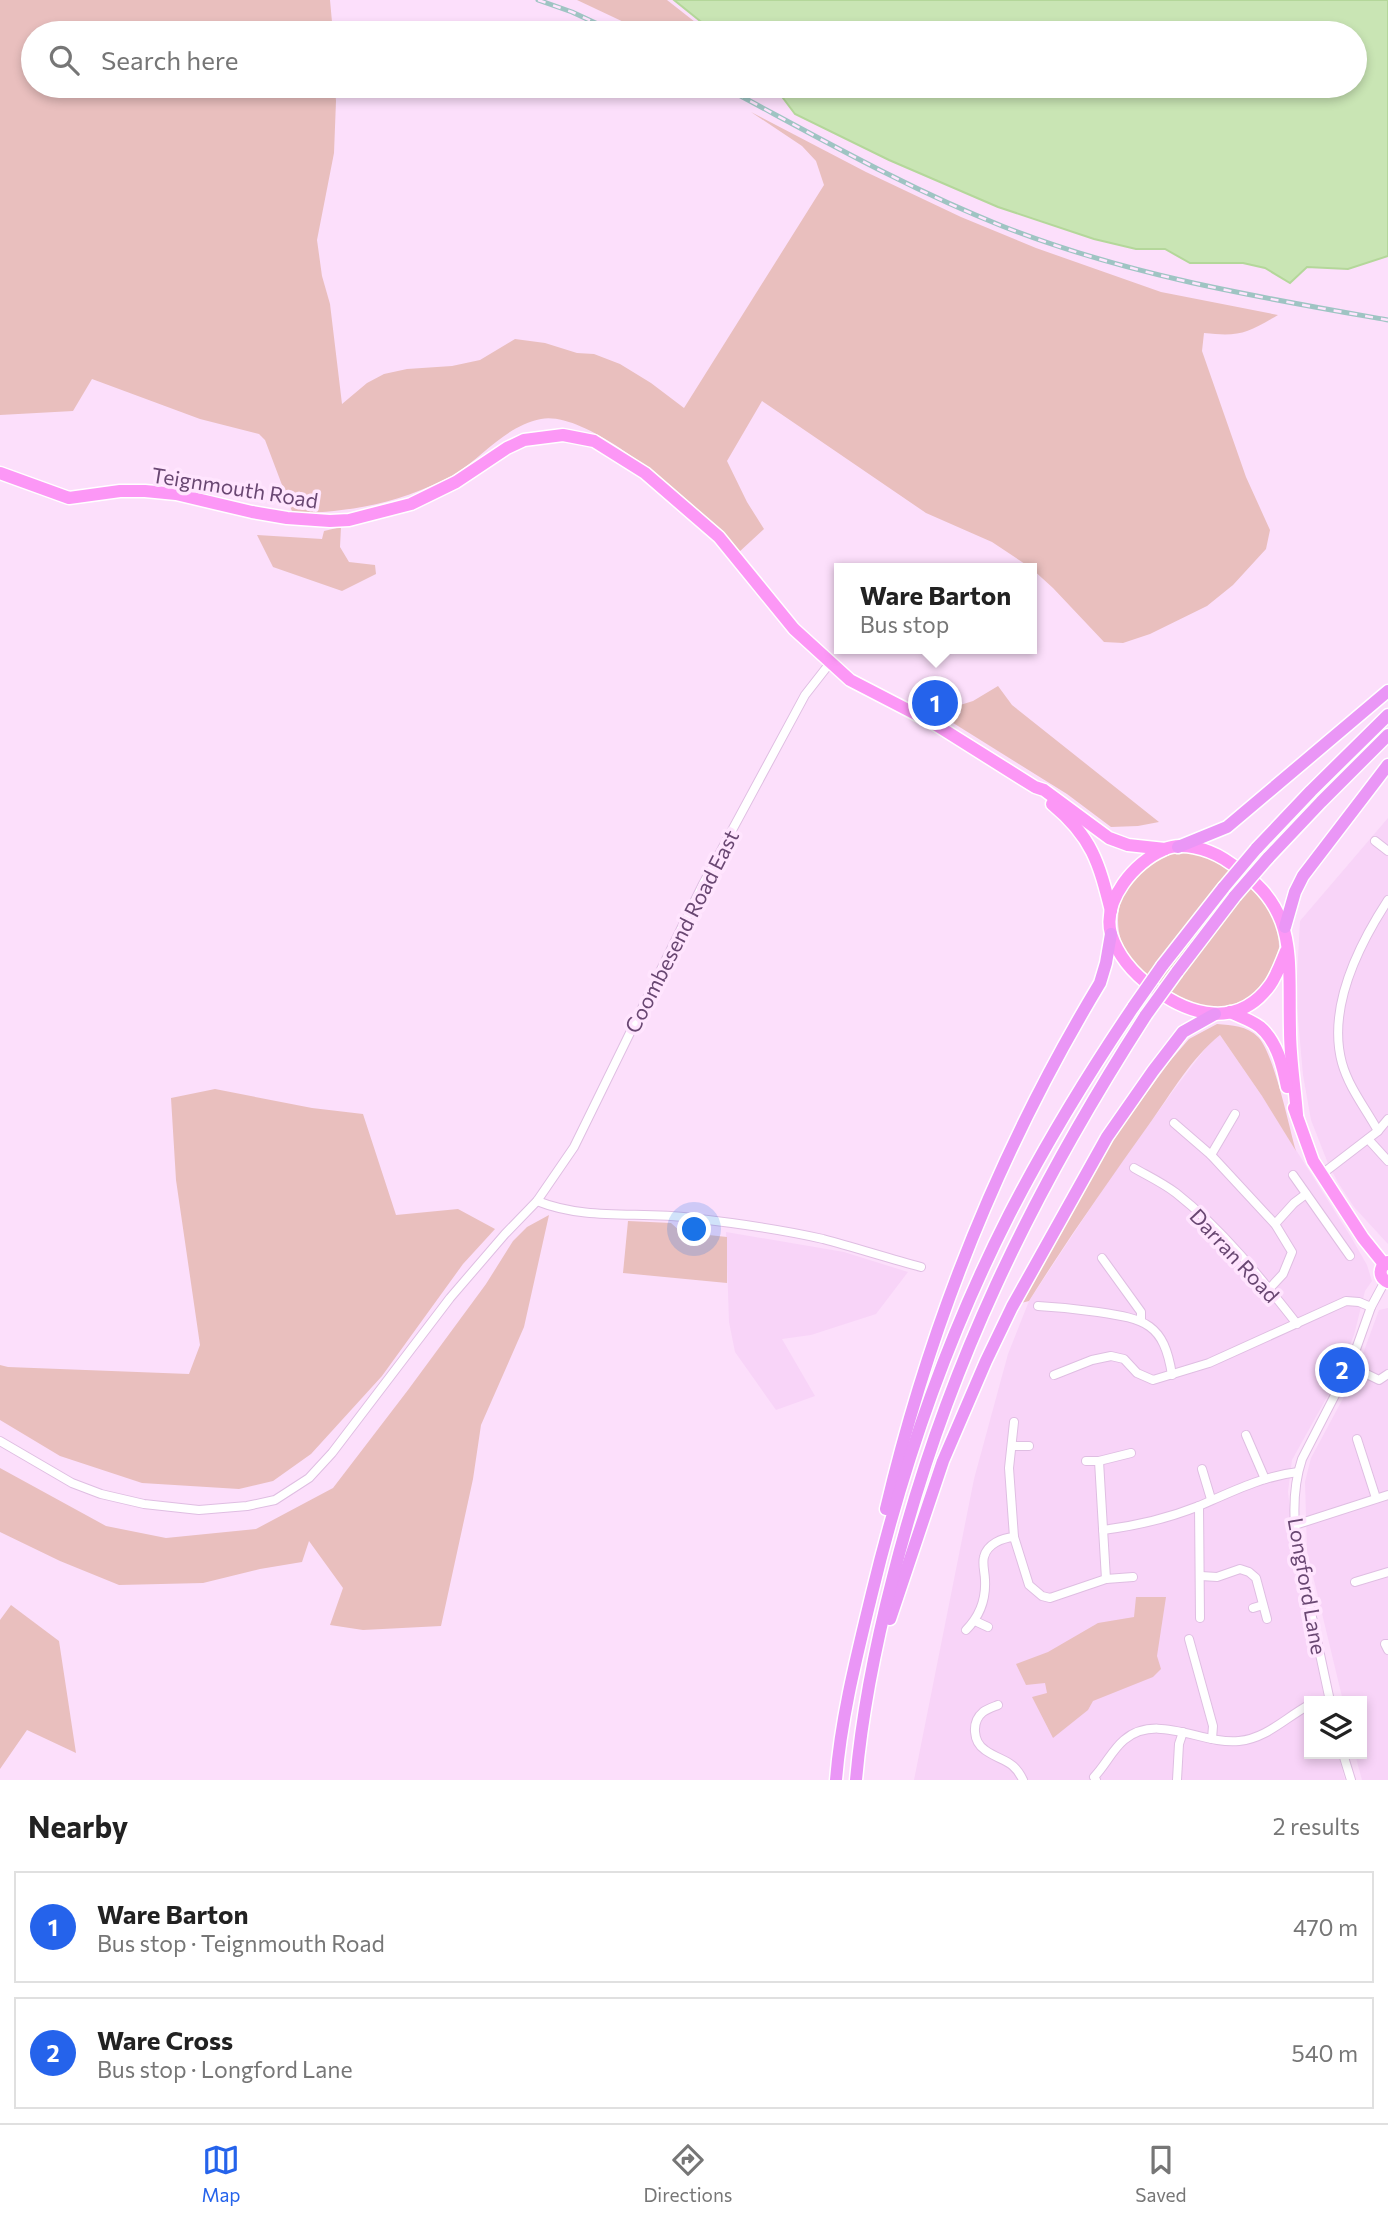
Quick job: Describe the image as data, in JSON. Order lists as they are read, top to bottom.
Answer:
{
  "streets": {
    "main road": ["Teignmouth Road"],
    "street": ["Coombesend Road East", "Darran Road", "Longford Lane"]
  },
  "crossings": [
    ["Teignmouth Road", "Coombesend Road East"]
  ],
  "page": {
    "search": "Search here",
    "popup": ["Ware Barton", "Bus stop"],
    "pins": ["1", "2"],
    "heading": ["Nearby", "2 results"],
    "list": [
      {
        "mark": "1",
        "name": "Ware Barton",
        "note": "Bus stop · Teignmouth Road",
        "value": "470 m"
      },
      {
        "mark": "2",
        "name": "Ware Cross",
        "note": "Bus stop · Longford Lane",
        "value": "540 m"
      }
    ],
    "nav": ["Map", "Directions", "Saved"]
  }
}
